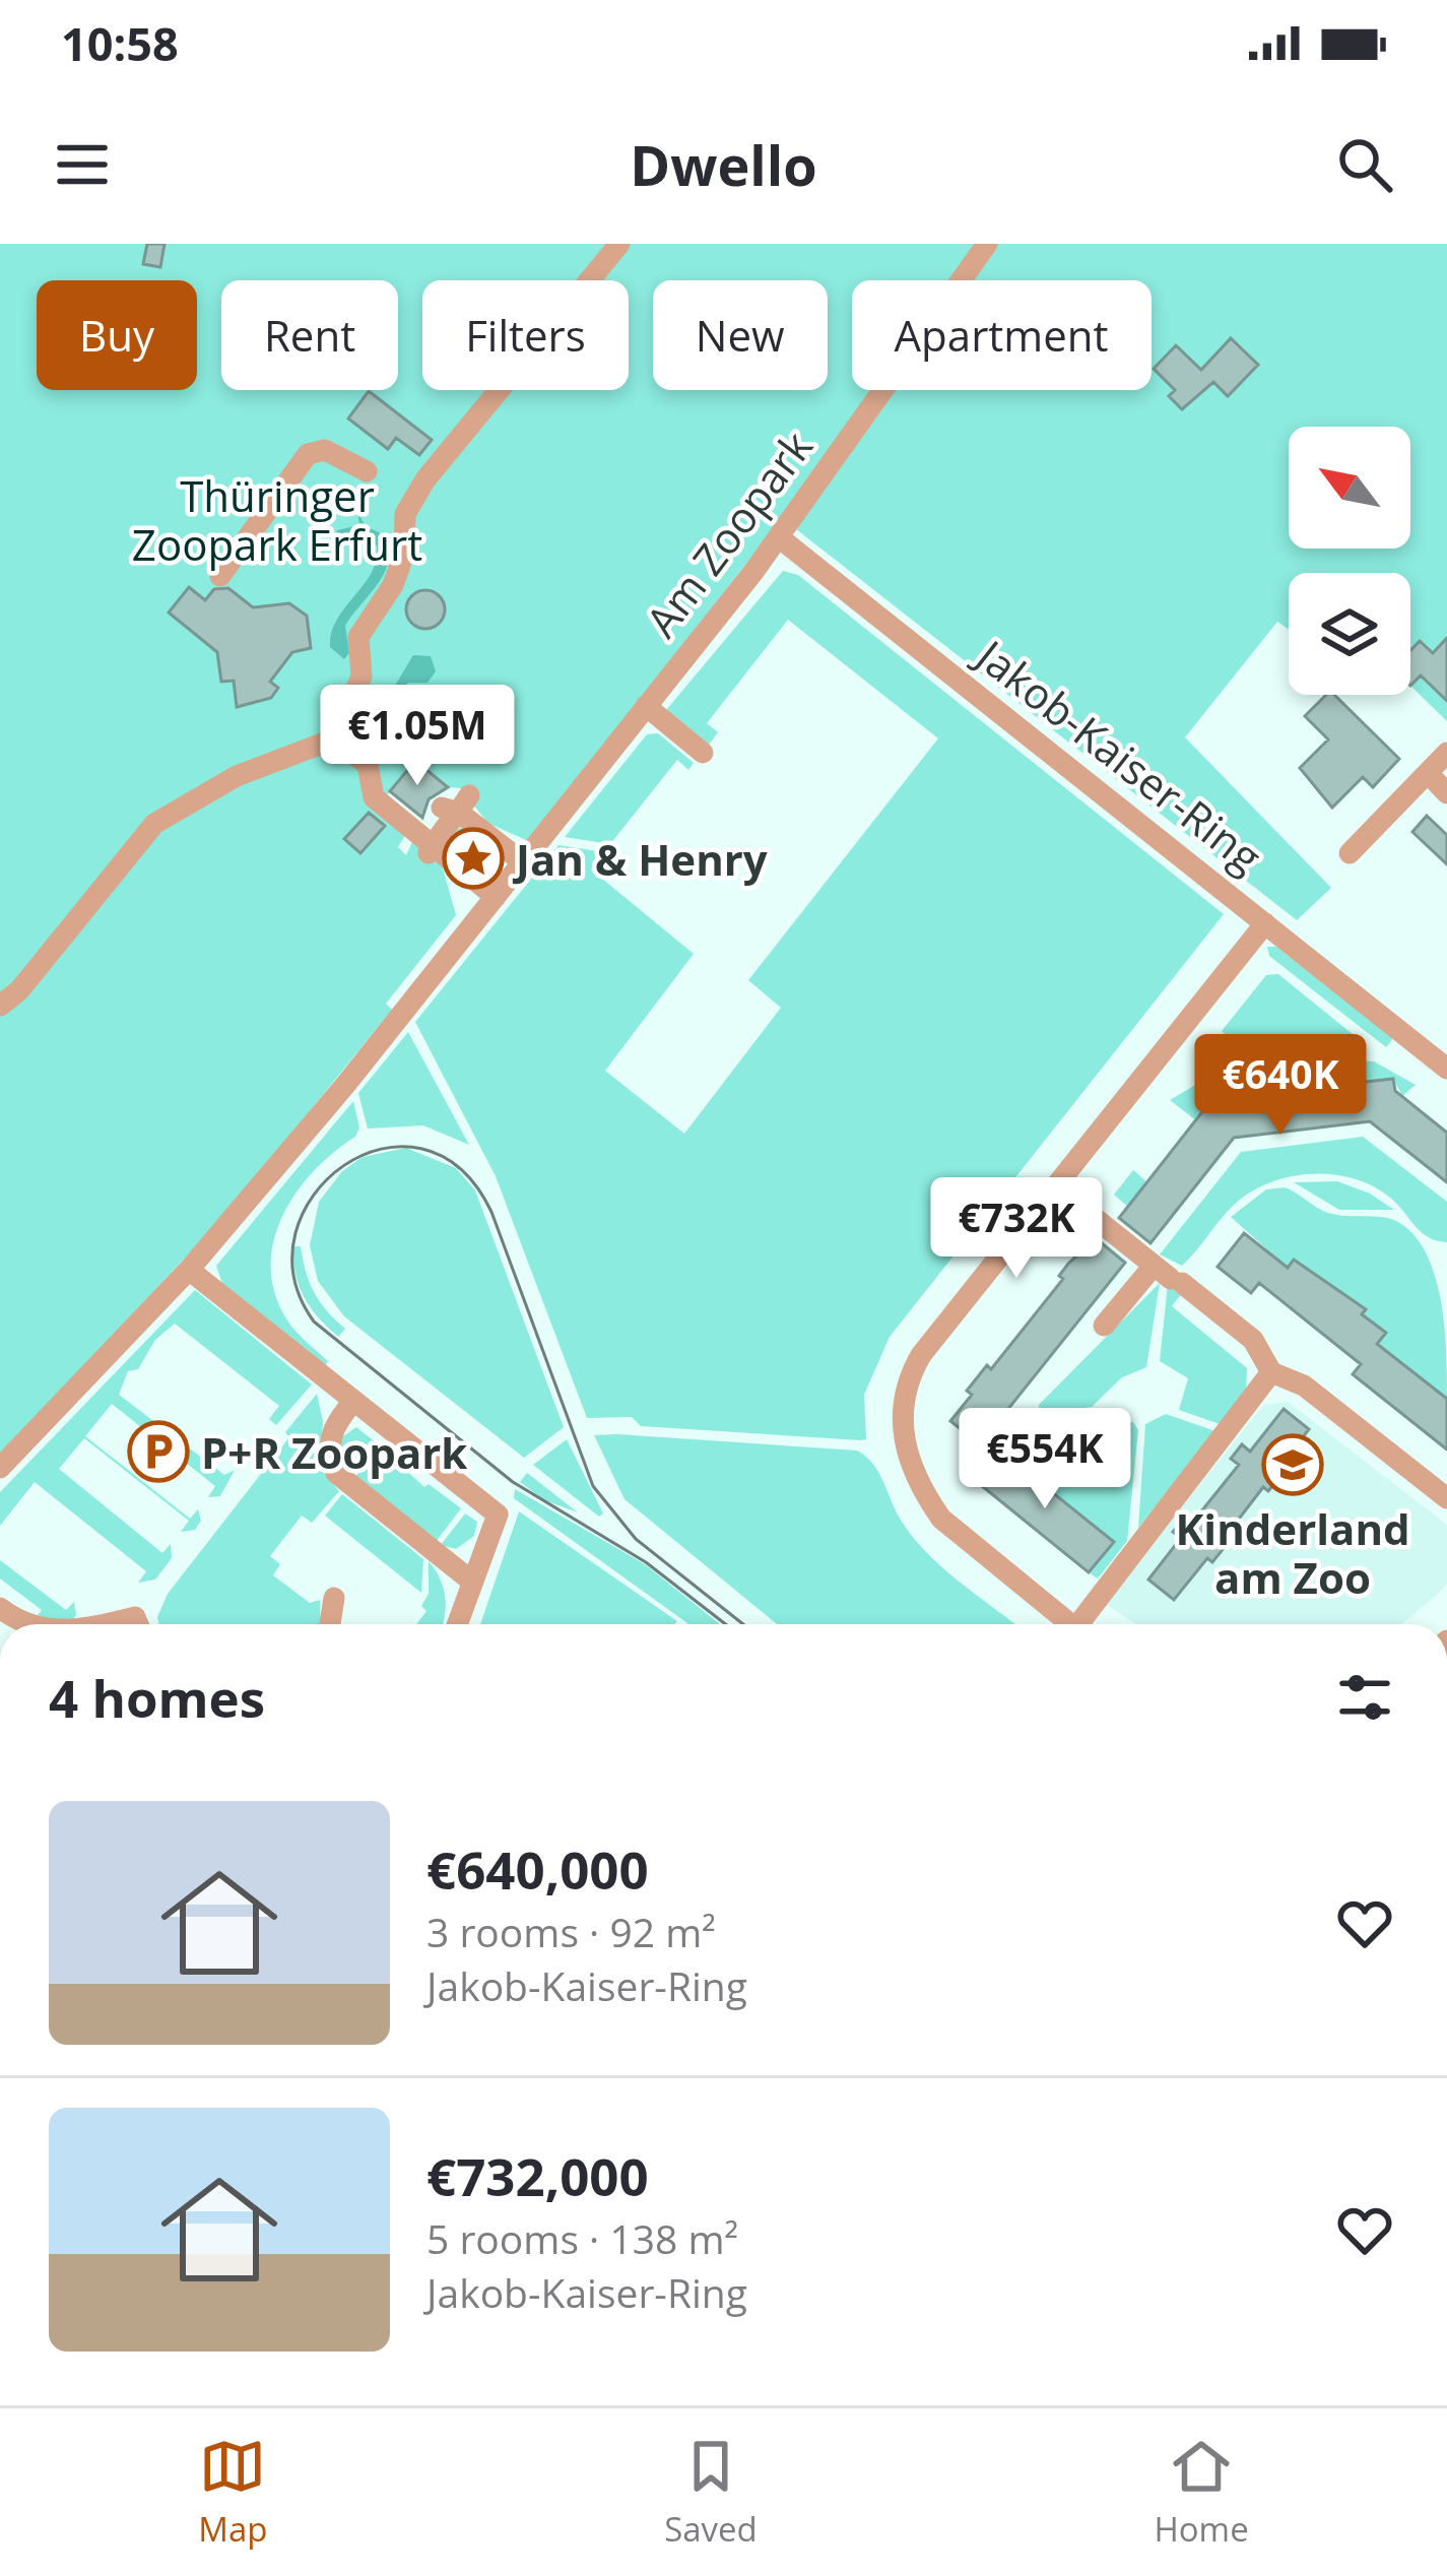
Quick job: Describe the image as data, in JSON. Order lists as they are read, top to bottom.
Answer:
{
  "streets": {
    "street": ["Am Zoopark", "Jakob-Kaiser-Ring"]
  },
  "crossings": [
    ["Am Zoopark", "Jakob-Kaiser-Ring"]
  ],
  "parks": ["Thüringer Zoopark Erfurt"],
  "places": {
    "place": ["Jan & Henry"],
    "parking": ["P+R Zoopark"],
    "school or university": ["Kinderland am Zoo"]
  },
  "north": "top left",
  "page": {
    "status": "10:58",
    "header": "Dwello",
    "chip": [
      "Buy",
      "Rent",
      "Filters",
      "New",
      "Apartment"
    ],
    "price": [
      "€1.05M",
      "€640K",
      "€732K",
      "€554K"
    ],
    "heading": "4 homes",
    "list": [
      {
        "name": "€640,000",
        "note": "3 rooms · 92 m² · Jakob-Kaiser-Ring"
      },
      {
        "name": "€732,000",
        "note": "5 rooms · 138 m² · Jakob-Kaiser-Ring"
      }
    ],
    "tabs": ["Map", "Saved", "Home"]
  }
}
